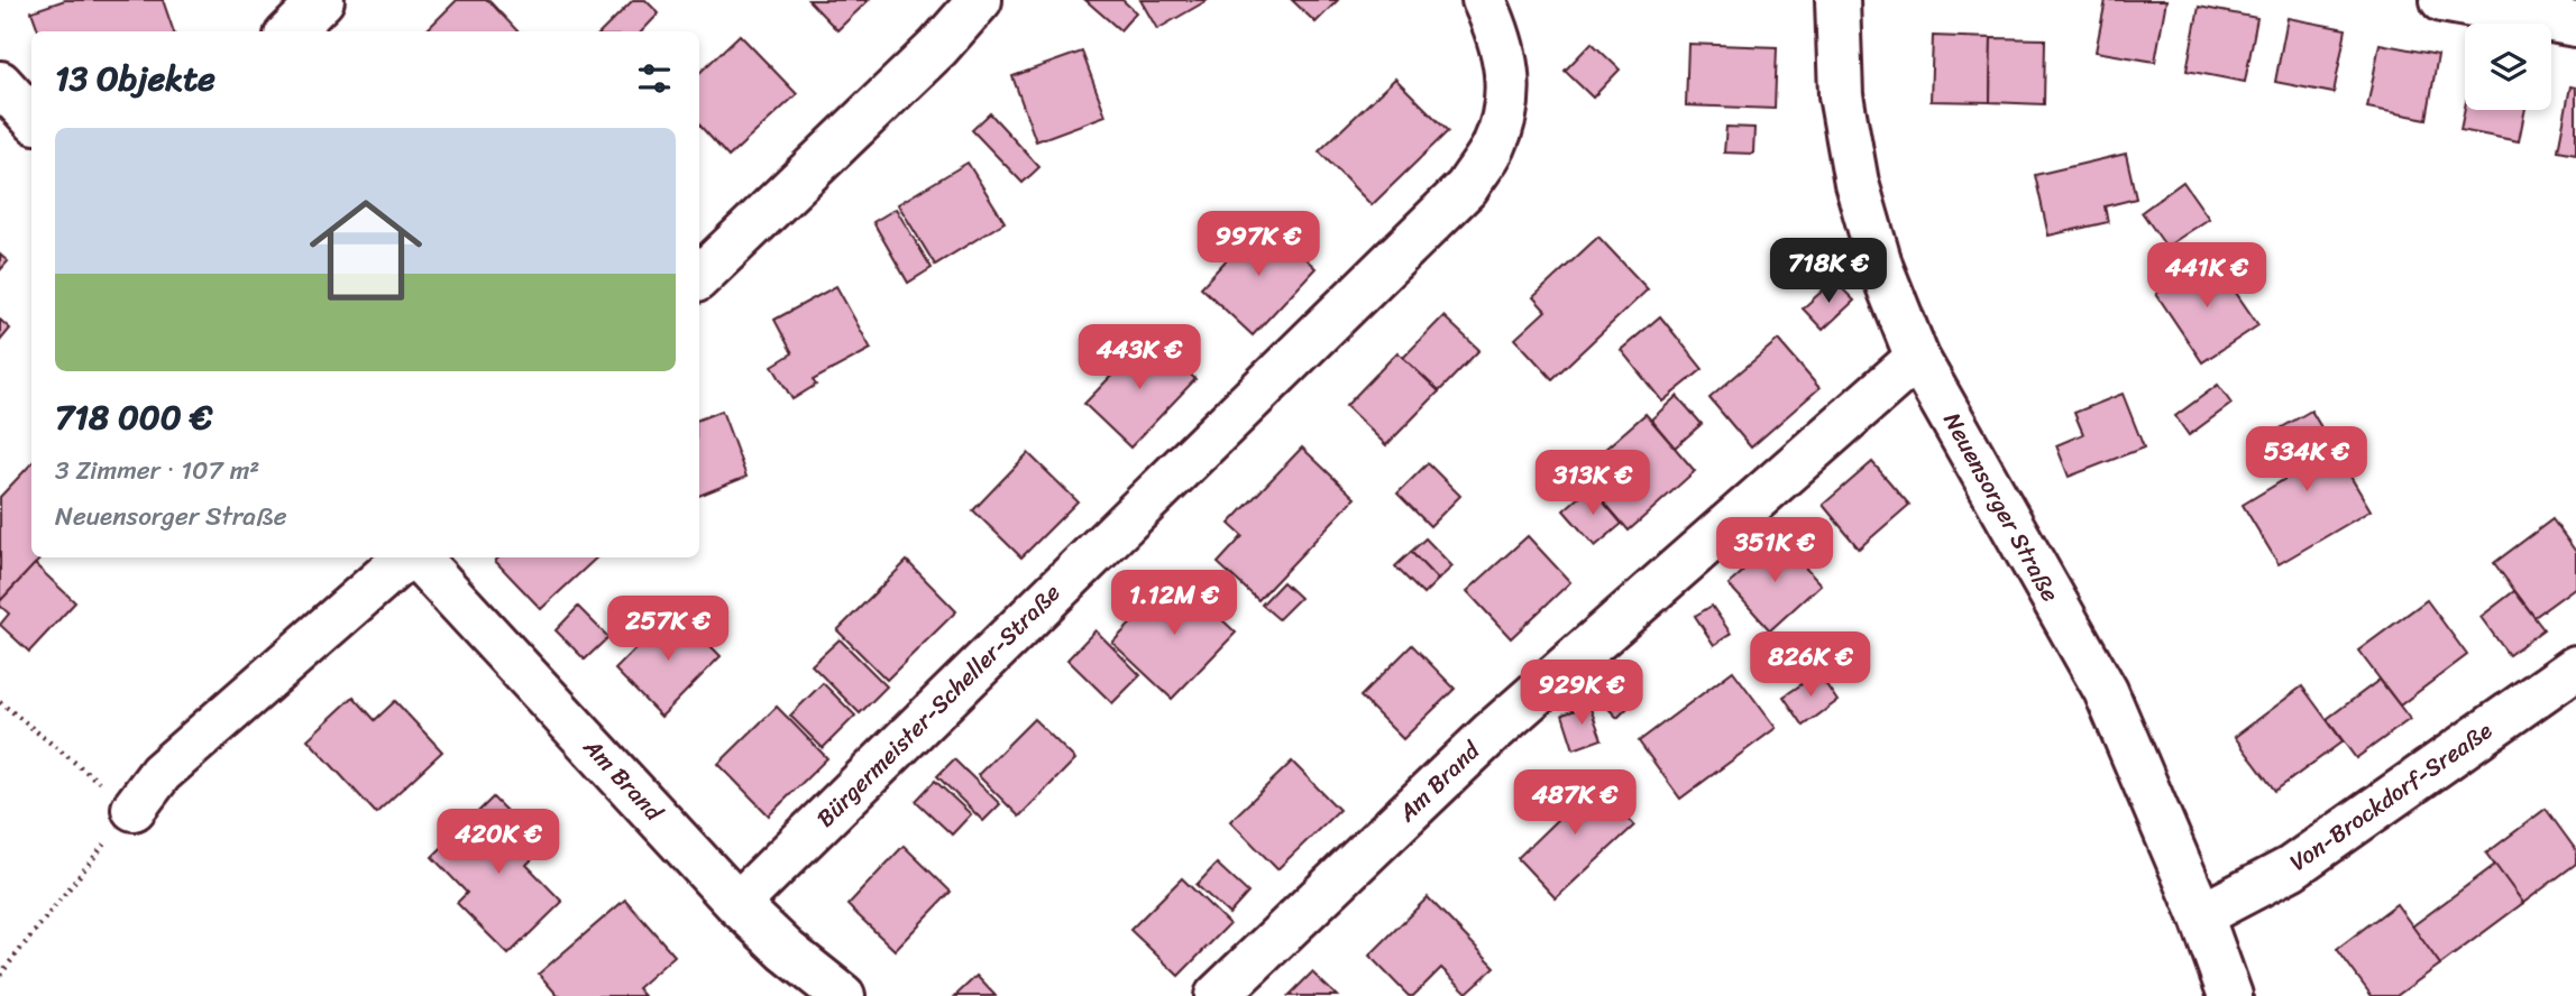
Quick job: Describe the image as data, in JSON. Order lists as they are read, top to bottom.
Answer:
{
  "streets": {
    "street": [
      "Neuensorger Straße",
      "Bürgermeister-Scheller-Straße",
      "Am Brand",
      "Von-Brockdorf-Sreaße"
    ]
  },
  "crossings": [
    ["Neuensorger Straße", "Am Brand"],
    ["Neuensorger Straße", "Von-Brockdorf-Sreaße"],
    ["Bürgermeister-Scheller-Straße", "Am Brand"]
  ],
  "page": {
    "heading": "13 Objekte",
    "list": [
      {
        "name": "718 000 €",
        "note": "3 Zimmer · 107 m² · Neuensorger Straße"
      }
    ],
    "price": [
      "997K €",
      "718K €",
      "441K €",
      "443K €",
      "534K €",
      "313K €",
      "351K €",
      "1.12M €",
      "257K €",
      "826K €",
      "929K €",
      "487K €",
      "420K €"
    ]
  }
}
